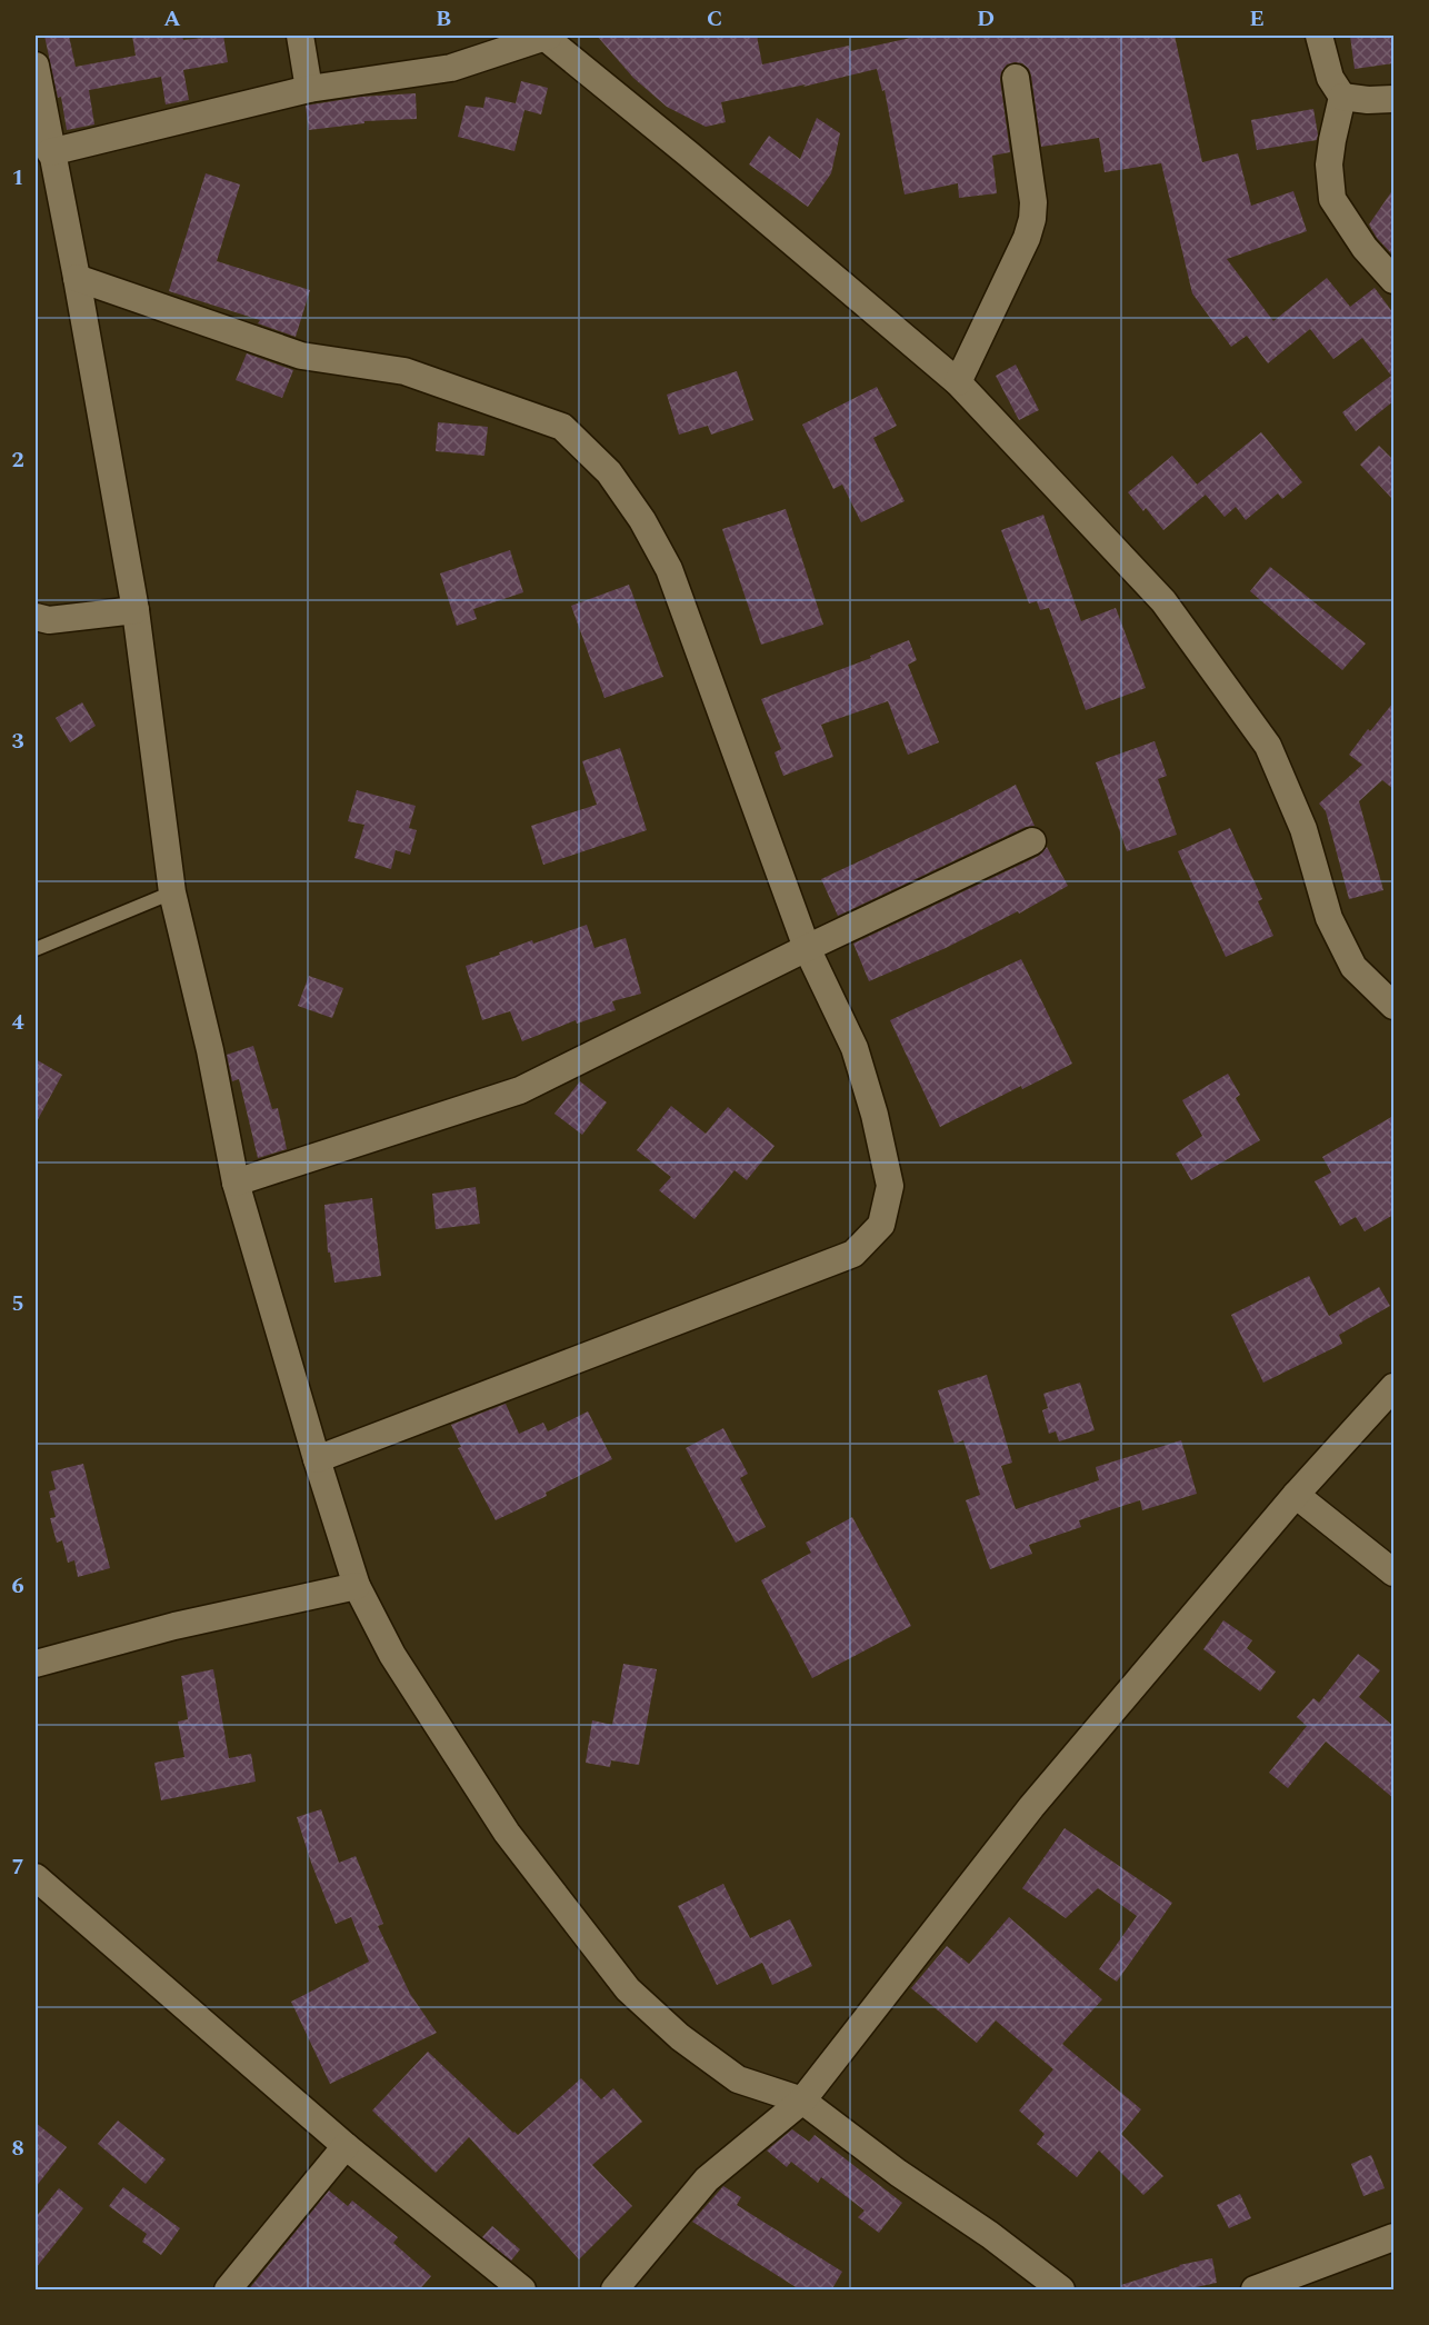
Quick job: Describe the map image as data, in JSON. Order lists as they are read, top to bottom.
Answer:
{
  "grid": {
    "columns": [
      "A",
      "B",
      "C",
      "D",
      "E"
    ],
    "rows": [
      "1",
      "2",
      "3",
      "4",
      "5",
      "6",
      "7",
      "8"
    ]
  }
}
